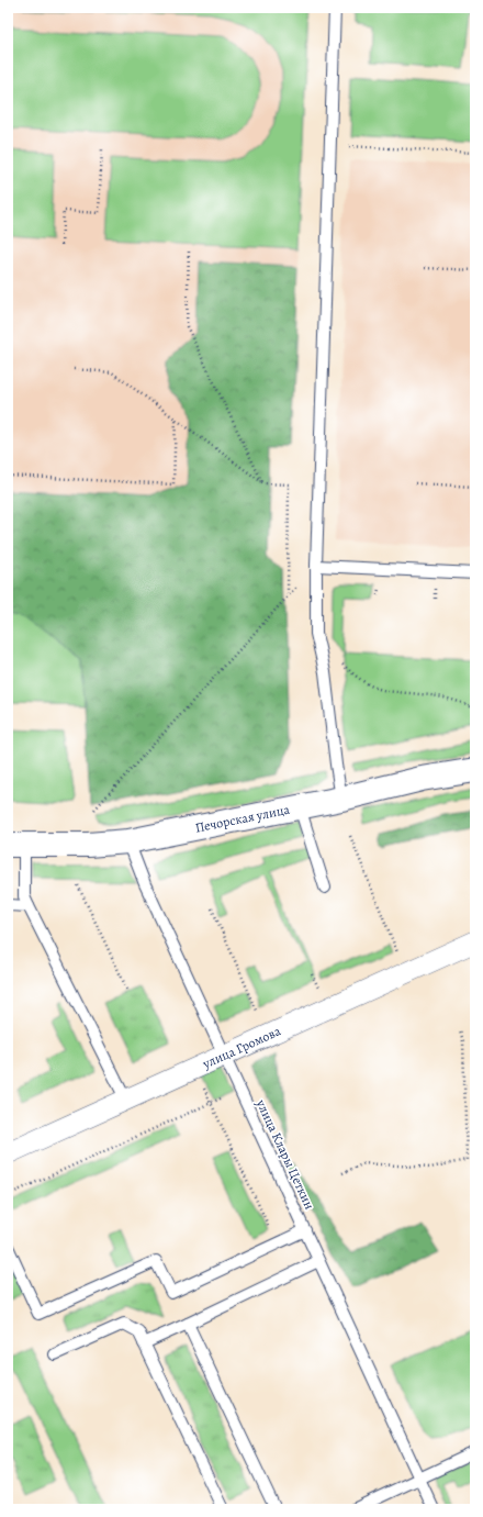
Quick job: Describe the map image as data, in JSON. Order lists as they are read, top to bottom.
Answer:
{
  "streets": {
    "street": ["Печорская улица", "улица Громова"],
    "lane": ["улица Клары Цеткин"]
  },
  "crossings": [
    ["Печорская улица", "улица Клары Цеткин"],
    ["улица Громова", "улица Клары Цеткин"]
  ]
}
